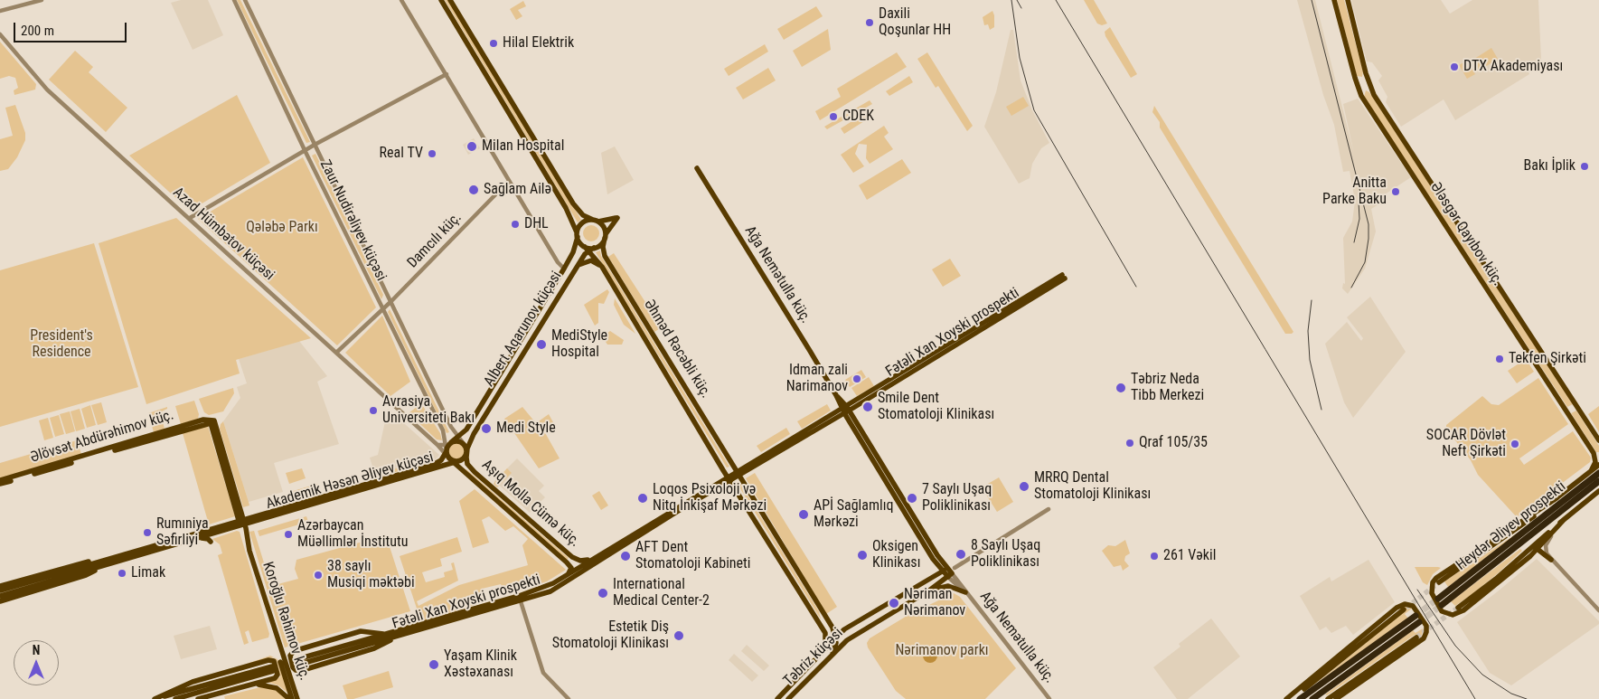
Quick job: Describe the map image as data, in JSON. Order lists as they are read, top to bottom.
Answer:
{
  "streets": {
    "highway": ["Heydər Əliyev prospekti"],
    "main road": [
      "Ələsgər Qayıbov küç.",
      "Ağa Nemətulla küç.",
      "Albert Aqarunov küçəsi",
      "Fətəli Xan Xoyski prospekti",
      "Əhməd Rəcəbli küç.",
      "Əlövsət Abdürəhimov küç.",
      "Akademik Həsən Əliyev küçəsi",
      "Aşıq Molla Cümə küç.",
      "Koroğlu Rəhimov küç.",
      "Təbriz küçəsi"
    ],
    "street": ["Zaur Nudirəliyev küçəsi", "Azad Hümbətov küçəsi", "Damcılı küç."]
  },
  "crossings": [
    ["Zaur Nudirəliyev küçəsi", "Azad Hümbətov küçəsi"],
    ["Zaur Nudirəliyev küçəsi", "Damcılı küç."],
    ["Zaur Nudirəliyev küçəsi", "Albert Aqarunov küçəsi"],
    ["Zaur Nudirəliyev küçəsi", "Akademik Həsən Əliyev küçəsi"],
    ["Zaur Nudirəliyev küçəsi", "Aşıq Molla Cümə küç."],
    ["Azad Hümbətov küçəsi", "Damcılı küç."],
    ["Azad Hümbətov küçəsi", "Albert Aqarunov küçəsi"],
    ["Azad Hümbətov küçəsi", "Akademik Həsən Əliyev küçəsi"],
    ["Azad Hümbətov küçəsi", "Aşıq Molla Cümə küç."],
    ["Ağa Nemətulla küç.", "Fətəli Xan Xoyski prospekti"],
    ["Ağa Nemətulla küç.", "Təbriz küçəsi"],
    ["Albert Aqarunov küçəsi", "Əhməd Rəcəbli küç."],
    ["Albert Aqarunov küçəsi", "Akademik Həsən Əliyev küçəsi"],
    ["Albert Aqarunov küçəsi", "Aşıq Molla Cümə küç."],
    ["Fətəli Xan Xoyski prospekti", "Əhməd Rəcəbli küç."],
    ["Fətəli Xan Xoyski prospekti", "Aşıq Molla Cümə küç."],
    ["Əhməd Rəcəbli küç.", "Təbriz küçəsi"],
    ["Akademik Həsən Əliyev küçəsi", "Aşıq Molla Cümə küç."],
    ["Akademik Həsən Əliyev küçəsi", "Koroğlu Rəhimov küç."]
  ],
  "parks": ["Qələbə Parkı", "President's Residence", "Nərimanov parkı"],
  "places": [
    "Daxili Qoşunlar HH",
    "Hilal Elektrik",
    "DTX Akademiyası",
    "CDEK",
    "Milan Hospital",
    "Real TV",
    "Bakı İplik",
    "Sağlam Ailə",
    "Anitta Parke Baku",
    "DHL",
    "MediStyle Hospital",
    "Tekfen Şirkəti",
    "Idman zali Narimanov",
    "Təbriz Neda Tibb Merkezi",
    "Smile Dent Stomatoloji Klinikası",
    "Avrasiya Universiteti Bakı",
    "Medi Style",
    "Qraf 105/35",
    "SOCAR Dövlət Neft Şirkəti",
    "MRRQ Dental Stomatoloji Klinikası",
    "Loqos Psixoloji və Nitq İnkişaf Mərkəzi",
    "7 Saylı Uşaq Poliklinikası",
    "APİ Sağlamlıq Mərkəzi",
    "Rumıniya Səfirliyi",
    "Azərbaycan Müəllimlər İnstitutu",
    "8 Saylı Uşaq Poliklinikası",
    "Oksigen Klinikası",
    "AFT Dent Stomatoloji Kabineti",
    "261 Vəkil",
    "Limak",
    "38 saylı Musiqi məktəbi",
    "International Medical Center-2",
    "Nəriman Nərimanov",
    "Estetik Diş Stomatoloji Klinikası",
    "Yaşam Klinik Xəstəxanası"
  ],
  "scale_bar": "200 m",
  "north": "top"
}
